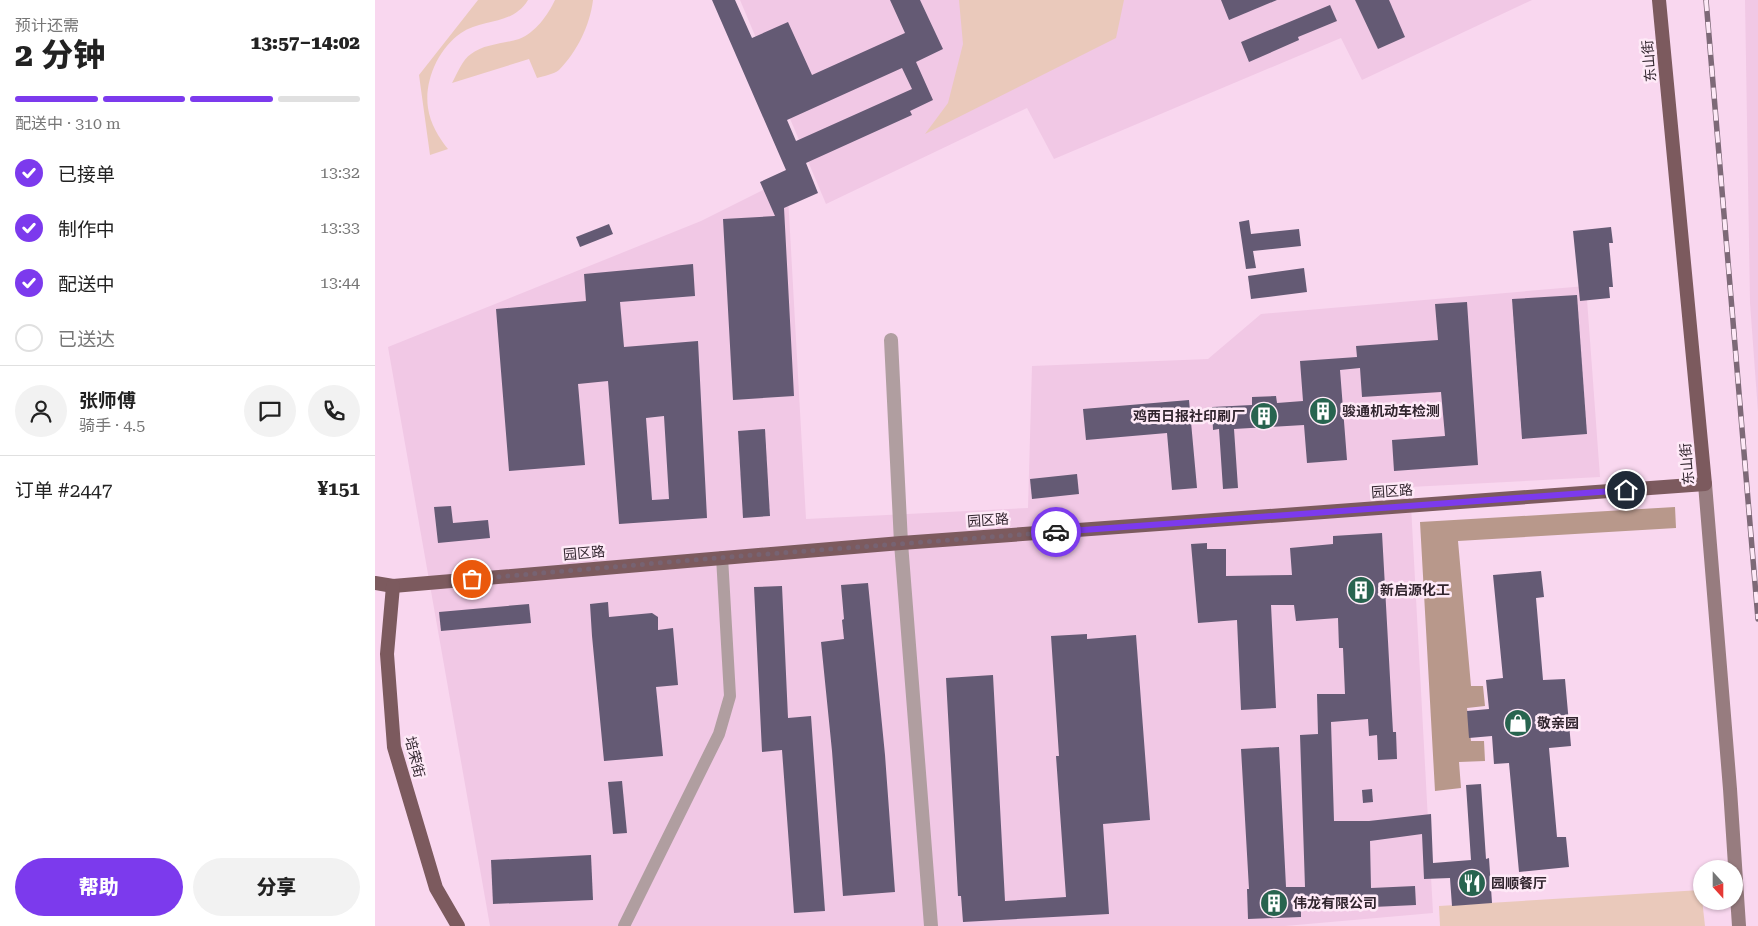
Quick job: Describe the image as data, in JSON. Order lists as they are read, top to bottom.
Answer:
{
  "streets": {
    "highway": ["东山街", "园区路", "培荣街"]
  },
  "crossings": [
    ["东山街", "园区路"],
    ["园区路", "培荣街"]
  ],
  "places": {
    "building": [
      "骏通机动车检测",
      "鸡西日报社印刷厂",
      "新启源化工",
      "伟龙有限公司"
    ],
    "shop": ["敬亲园"],
    "restaurant": ["园顺餐厅"]
  },
  "north": "bottom",
  "page": {
    "heading": ["2 分钟", "预计还需", "13:57–14:02"],
    "panel": [
      "张师傅",
      "骑手 · 4.5",
      "订单 #2447",
      "¥151"
    ],
    "bar": "配送中 · 310 m",
    "list": [
      ["已接单", "13:32"],
      ["制作中", "13:33"],
      ["配送中", "13:44"],
      "已送达"
    ],
    "buttons": ["帮助", "分享"]
  }
}
